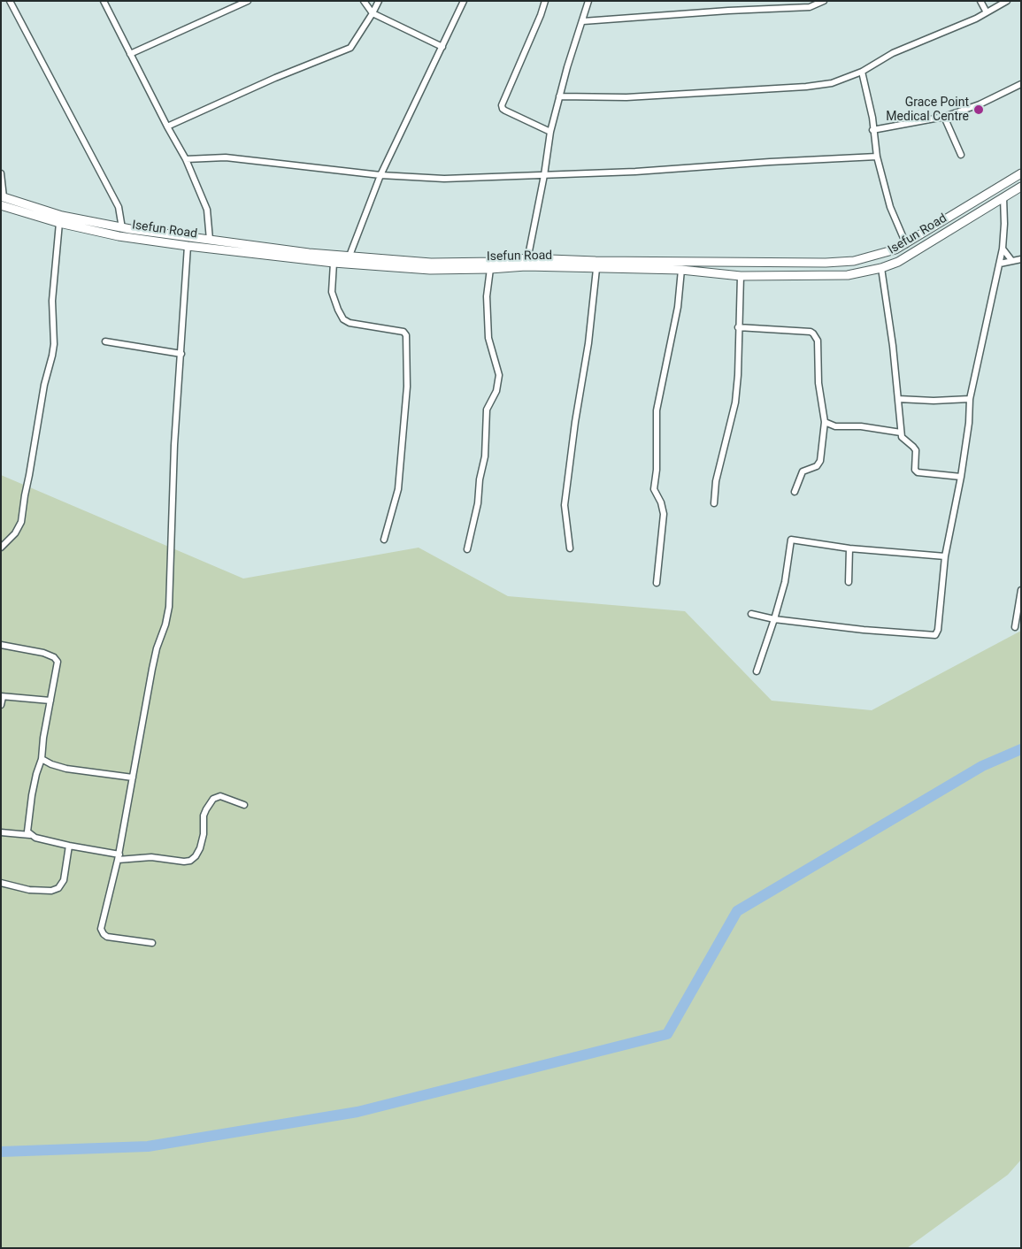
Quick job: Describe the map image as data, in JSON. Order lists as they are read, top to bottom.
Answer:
{
  "streets": {
    "street": ["Isefun Road"]
  },
  "places": ["Grace Point Medical Centre"]
}
